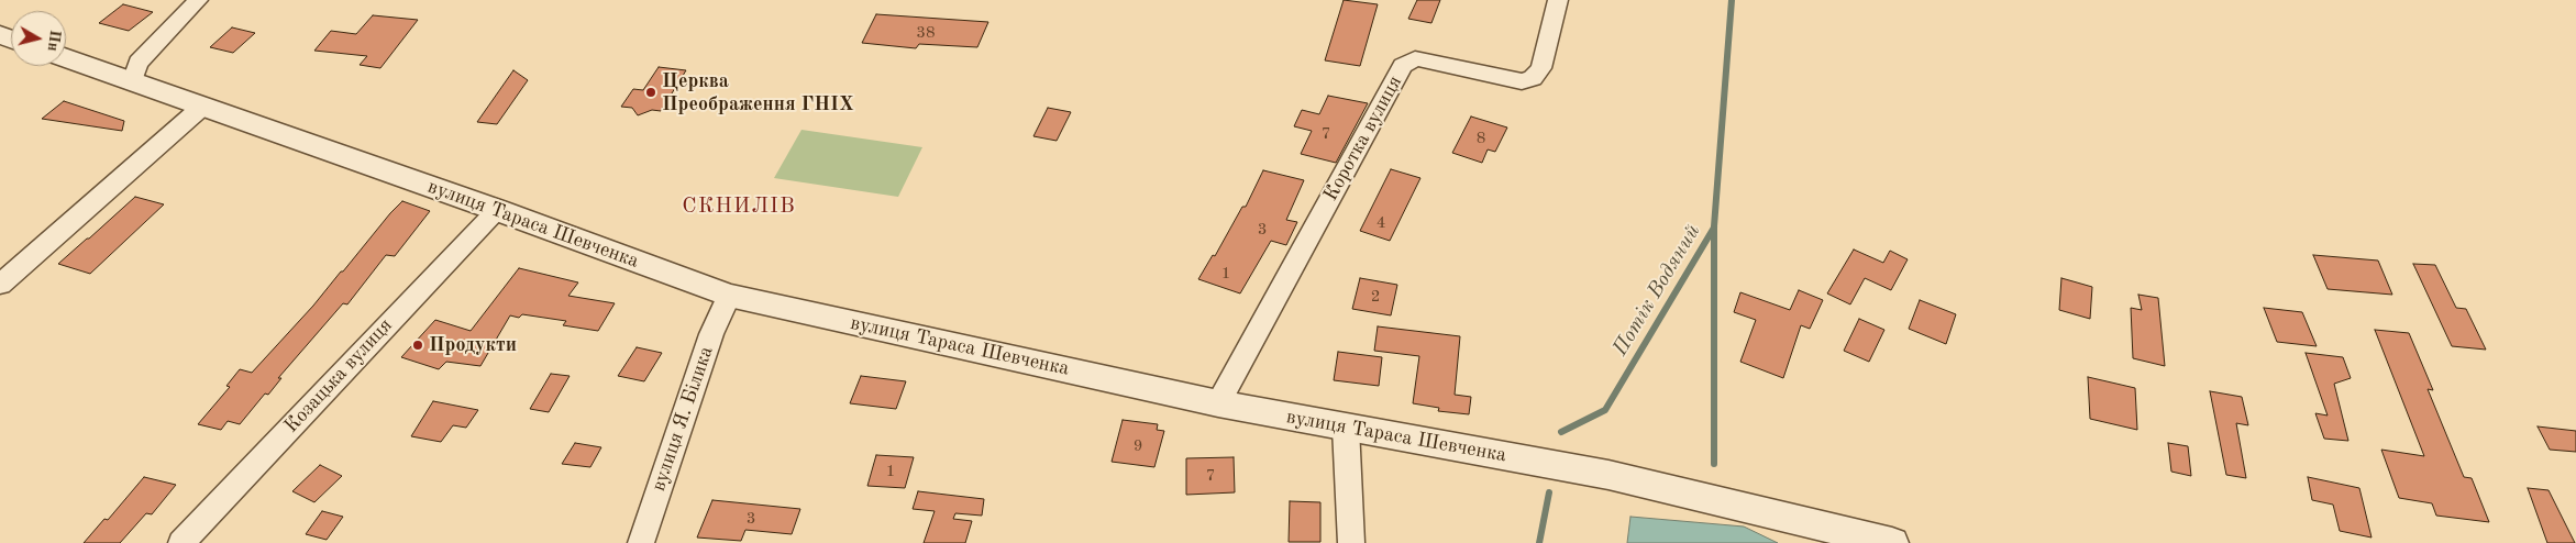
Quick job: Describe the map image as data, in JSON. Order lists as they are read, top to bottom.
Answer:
{
  "streets": {
    "street": [
      "Коротка вулиця",
      "вулиця Тараса Шевченка",
      "Козацька вулиця",
      "вулиця Я. Білика"
    ]
  },
  "crossings": [
    ["Коротка вулиця", "вулиця Тараса Шевченка"],
    ["вулиця Тараса Шевченка", "Козацька вулиця"],
    ["вулиця Тараса Шевченка", "вулиця Я. Білика"]
  ],
  "districts": ["СКНИЛІВ"],
  "water": ["Потік Водяний"],
  "places": ["Церква Преображення ГНІХ", "Продукти"],
  "house_numbers": [
    "38",
    "7",
    "8",
    "4",
    "3",
    "1",
    "2",
    "9",
    "1",
    "7",
    "3"
  ],
  "north": "right"
}
